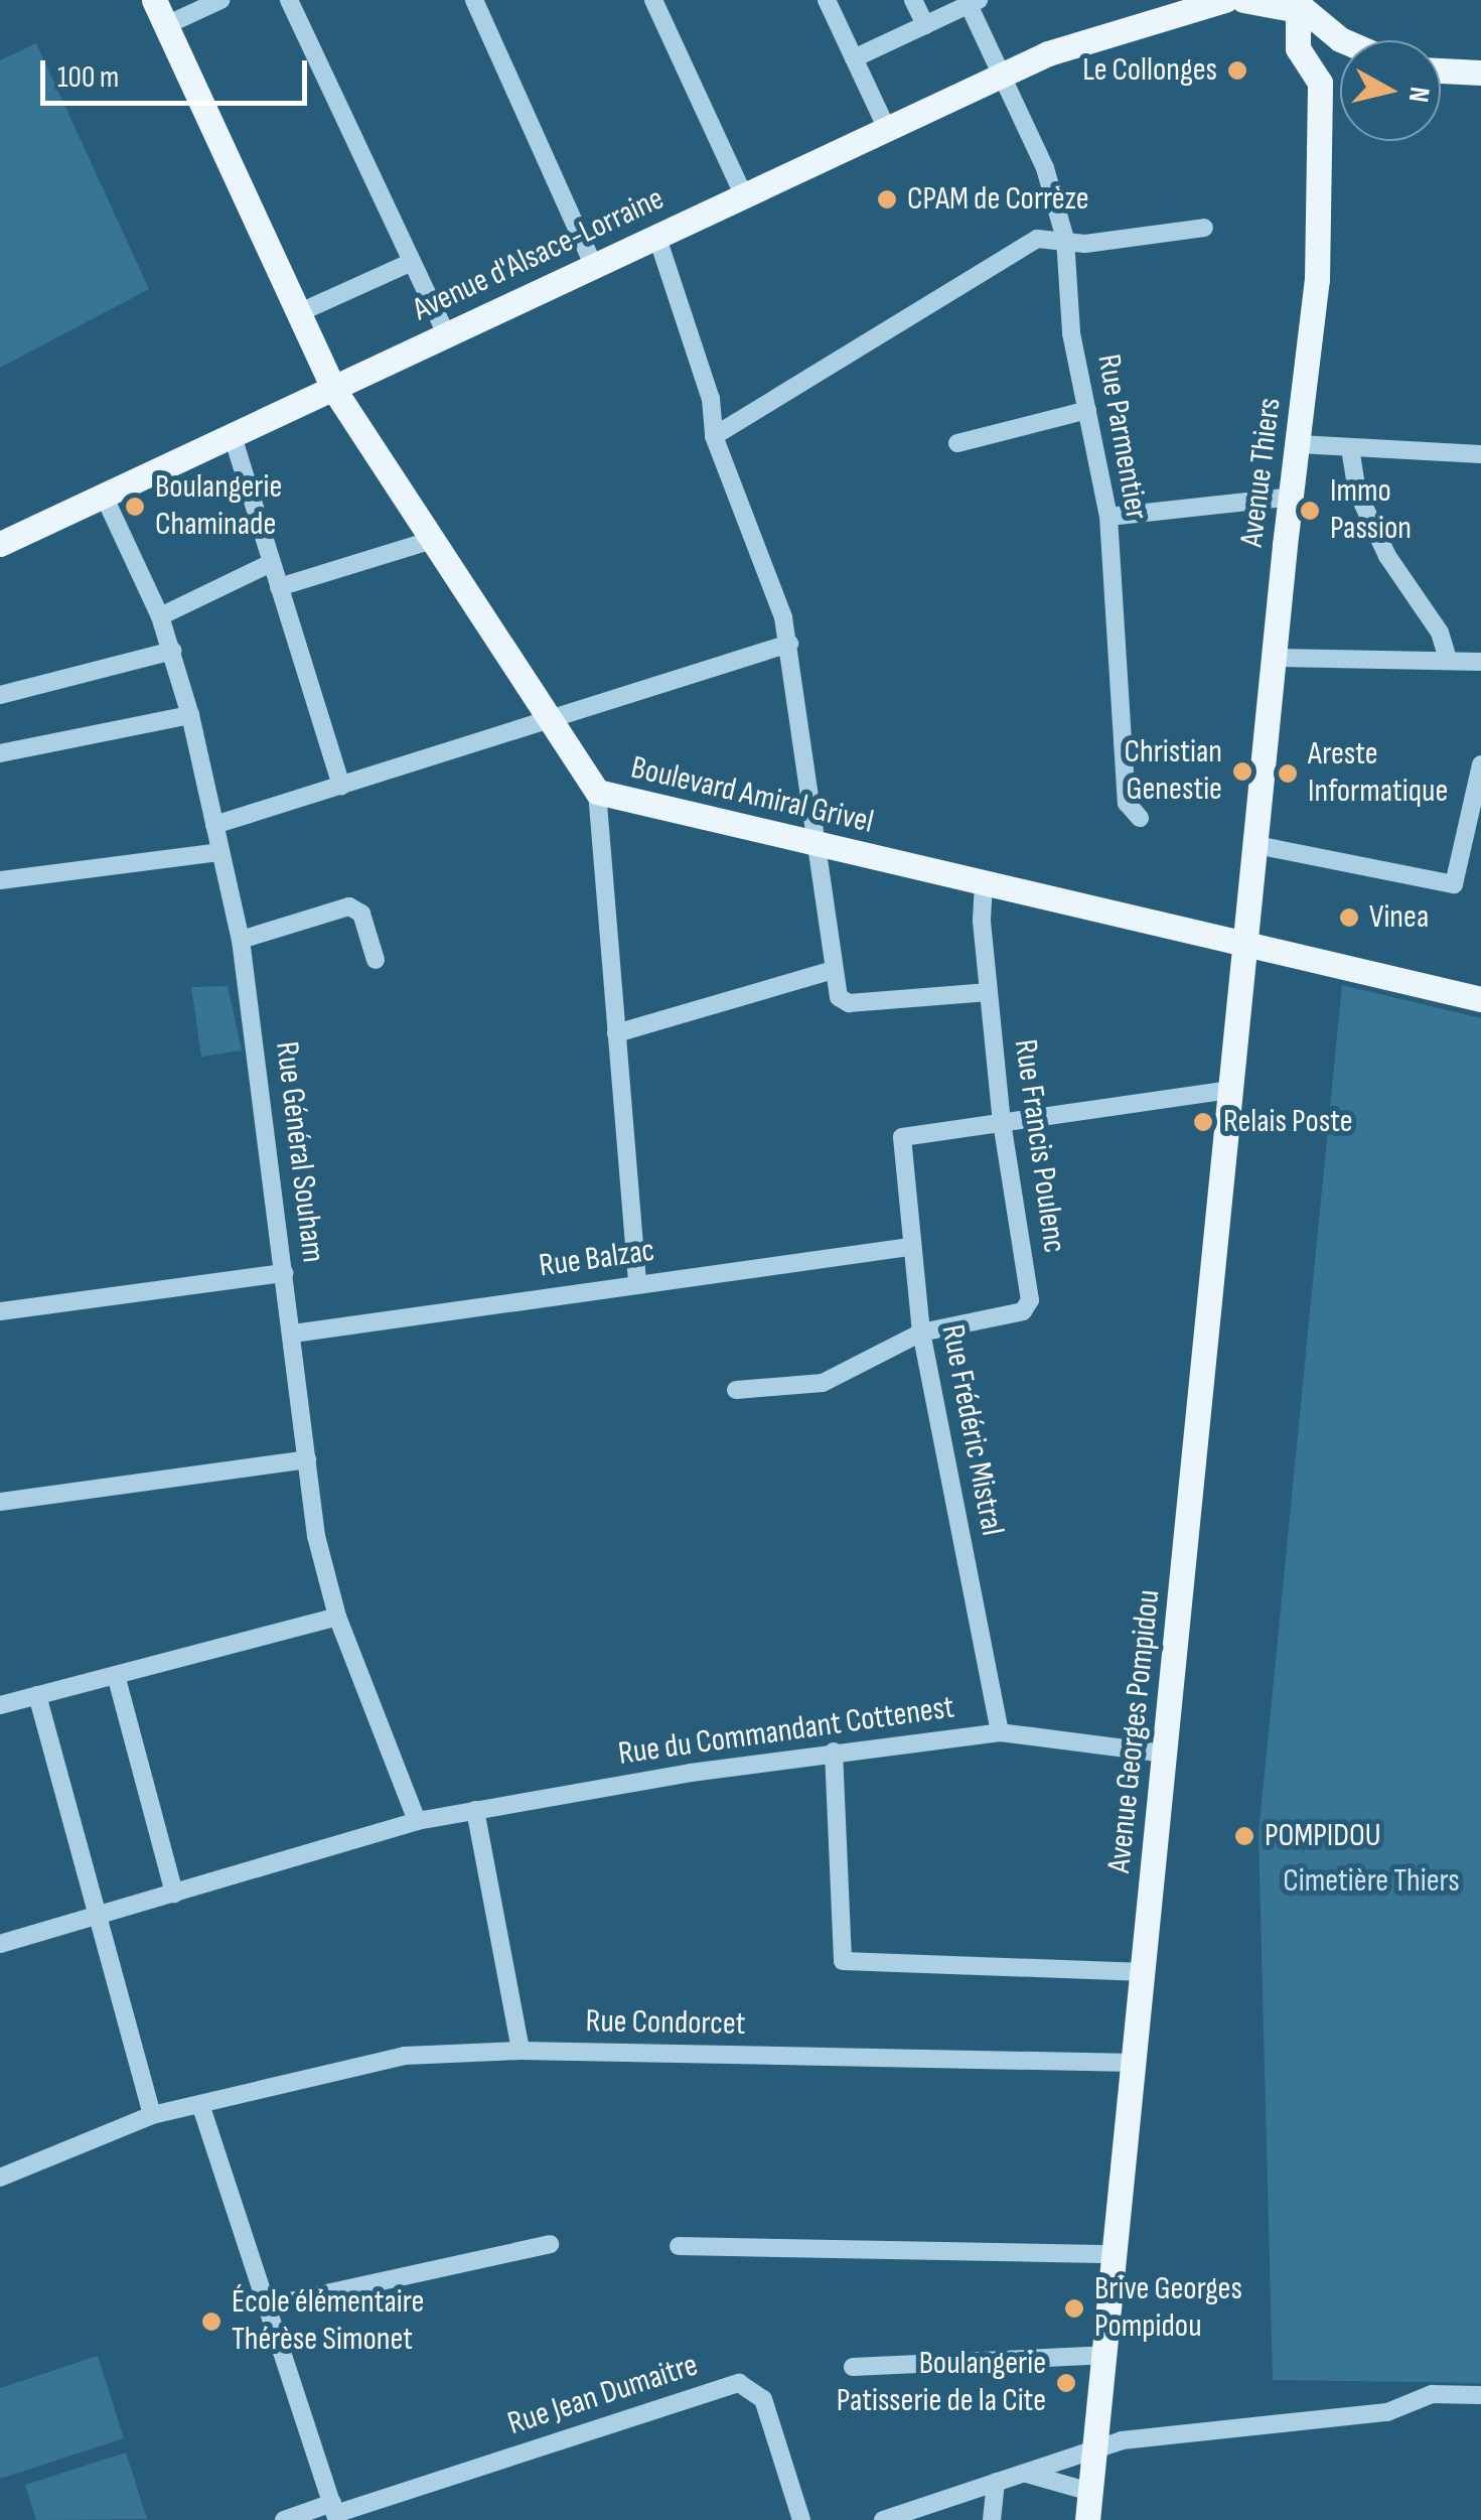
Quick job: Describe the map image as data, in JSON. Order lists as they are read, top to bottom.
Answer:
{
  "streets": {
    "main road": [
      "Avenue d'Alsace-Lorraine",
      "Avenue Thiers",
      "Boulevard Amiral Grivel",
      "Avenue Georges Pompidou"
    ],
    "street": [
      "Rue Parmentier",
      "Rue Francis Poulenc",
      "Rue Général Souham",
      "Rue Balzac",
      "Rue Frédéric Mistral",
      "Rue du Commandant Cottenest",
      "Rue Condorcet",
      "Rue Jean Dumaitre"
    ]
  },
  "crossings": [
    ["Avenue d'Alsace-Lorraine", "Rue Parmentier"],
    ["Avenue d'Alsace-Lorraine", "Boulevard Amiral Grivel"],
    ["Avenue d'Alsace-Lorraine", "Rue Général Souham"],
    ["Avenue Thiers", "Boulevard Amiral Grivel"],
    ["Avenue Thiers", "Avenue Georges Pompidou"],
    ["Boulevard Amiral Grivel", "Rue Francis Poulenc"],
    ["Boulevard Amiral Grivel", "Avenue Georges Pompidou"],
    ["Rue Francis Poulenc", "Rue Frédéric Mistral"],
    ["Rue Général Souham", "Rue Balzac"],
    ["Rue Général Souham", "Rue du Commandant Cottenest"],
    ["Rue Balzac", "Rue Frédéric Mistral"],
    ["Rue Frédéric Mistral", "Rue du Commandant Cottenest"],
    ["Rue du Commandant Cottenest", "Avenue Georges Pompidou"],
    ["Avenue Georges Pompidou", "Rue Condorcet"]
  ],
  "parks": ["Cimetière Thiers"],
  "places": [
    "Le Collonges",
    "CPAM de Corrèze",
    "Boulangerie Chaminade",
    "Immo Passion",
    "Christian Genestie",
    "Areste Informatique",
    "Vinea",
    "Relais Poste",
    "POMPIDOU",
    "Brive Georges Pompidou",
    "École élémentaire Thérèse Simonet",
    "Boulangerie Patisserie de la Cite"
  ],
  "scale_bar": "100 m",
  "north": "right"
}
